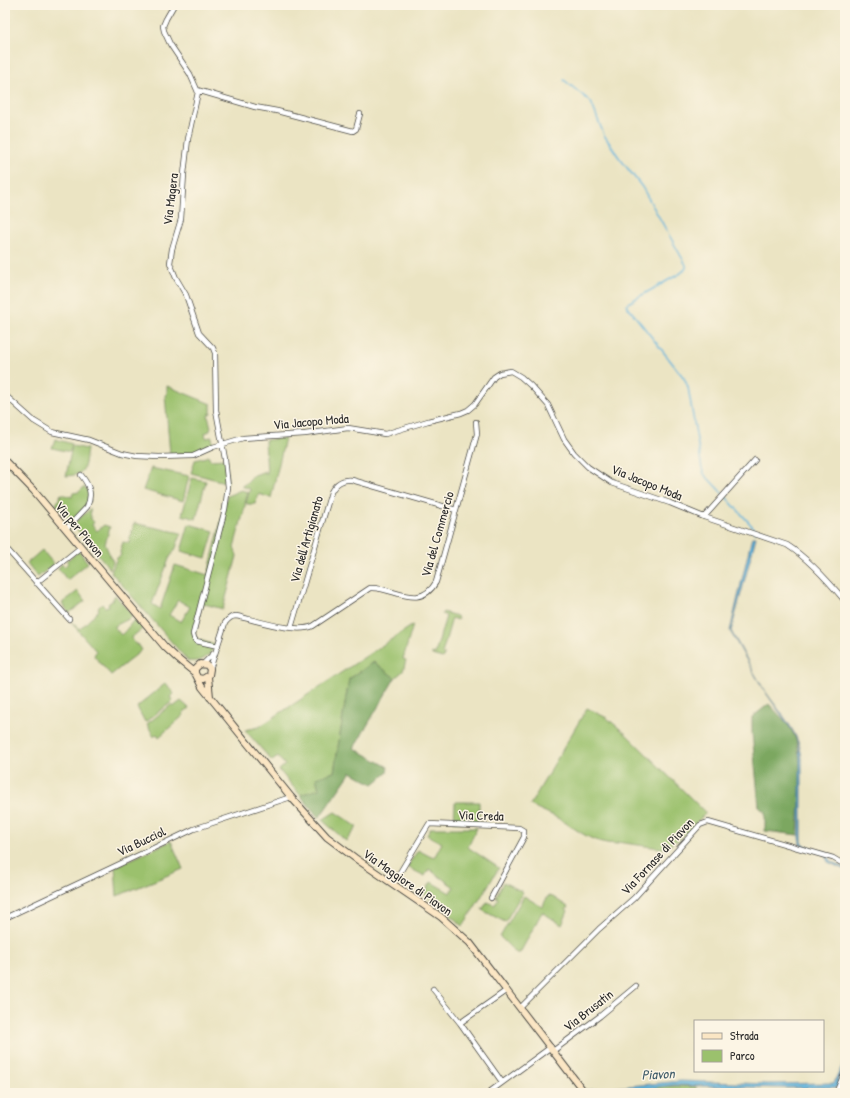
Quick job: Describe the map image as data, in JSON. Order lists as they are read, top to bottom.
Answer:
{
  "streets": {
    "main road": ["Via per Piavon", "Via Maggiore di Piavon"],
    "street": [
      "Via Magera",
      "Via Jacopo Moda",
      "Via del Commercio",
      "Via dell'Artigianato",
      "Via Creda",
      "Via Bucciol",
      "Via Fornase di Piavon",
      "Via Brusatin"
    ]
  },
  "crossings": [
    ["Via Magera", "Via Jacopo Moda"],
    ["Via per Piavon", "Via del Commercio"],
    ["Via per Piavon", "Via Maggiore di Piavon"],
    ["Via del Commercio", "Via dell'Artigianato"],
    ["Via del Commercio", "Via Maggiore di Piavon"],
    ["Via Creda", "Via Maggiore di Piavon"],
    ["Via Bucciol", "Via Maggiore di Piavon"],
    ["Via Fornase di Piavon", "Via Maggiore di Piavon"],
    ["Via Maggiore di Piavon", "Via Brusatin"]
  ],
  "water": ["Piavon"],
  "legend": ["Strada", "Parco"]
}
